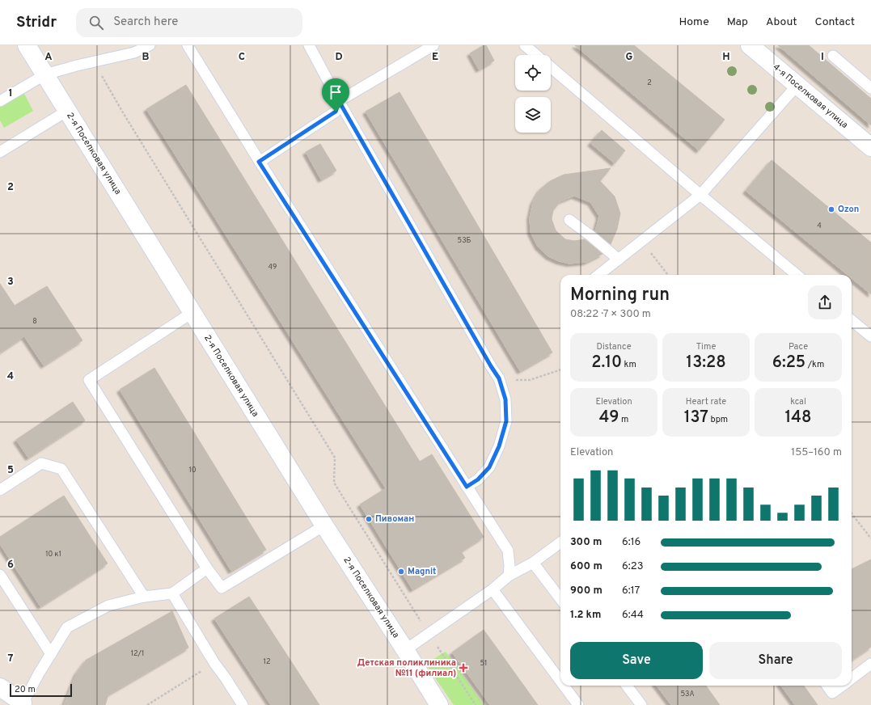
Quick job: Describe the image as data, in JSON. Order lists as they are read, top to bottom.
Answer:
{
  "streets": {
    "street": ["4-я Поселковая улица", "2-я Поселковая улица"]
  },
  "places": {
    "other": ["Ozon", "Пивоман", "Magnit"],
    "health": ["Детская поликлиника №11 (филиал)"]
  },
  "house_numbers": [
    "2",
    "4",
    "53Б",
    "49",
    "8",
    "10",
    "10 к1",
    "12/1",
    "12",
    "51",
    "53А"
  ],
  "scale_bar": "20 m",
  "page": {
    "header": "Stridr",
    "search": "Search here",
    "nav": [
      "Home",
      "Map",
      "About",
      "Contact"
    ],
    "heading": ["Morning run", "08:22 · 7 × 300 m"],
    "stats": [
      ["Distance", "2.10 km"],
      ["Time", "13:28"],
      ["Pace", "6:25 /km"],
      ["Elevation", "49 m"],
      ["Heart rate", "137 bpm"],
      ["kcal", "148"]
    ],
    "chart": ["Elevation", "155–160 m"],
    "list": [
      {
        "name": "300 m",
        "note": "6:16"
      },
      {
        "name": "600 m",
        "note": "6:23"
      },
      {
        "name": "900 m",
        "note": "6:17"
      },
      {
        "name": "1.2 km",
        "note": "6:44"
      }
    ],
    "buttons": ["Save", "Share"],
    "scale": "20 m"
  },
  "grid": {
    "columns": [
      "A",
      "B",
      "C",
      "D",
      "E",
      "G",
      "H",
      "I"
    ],
    "rows": [
      "1",
      "2",
      "3",
      "4",
      "5",
      "6",
      "7"
    ]
  }
}
